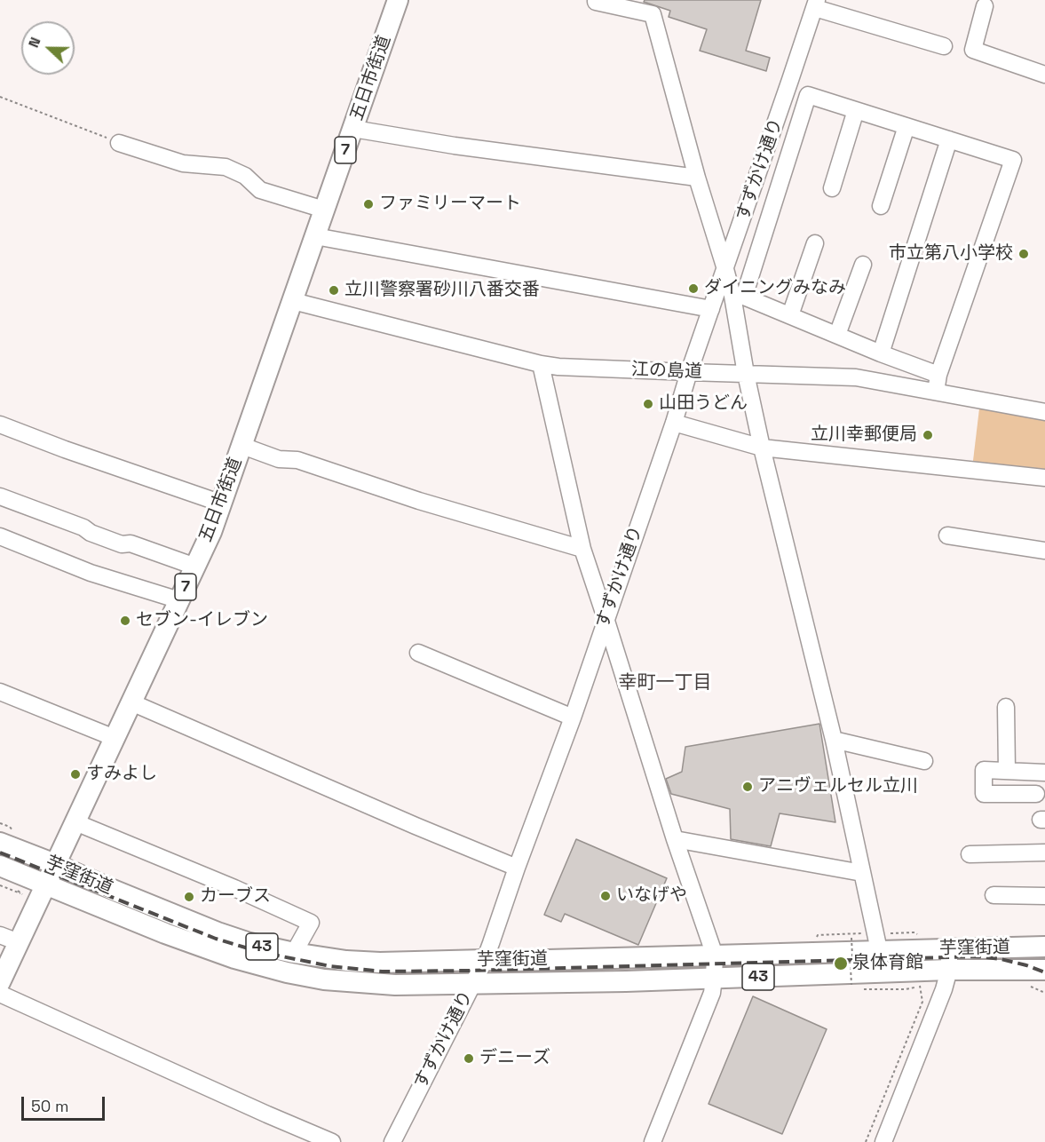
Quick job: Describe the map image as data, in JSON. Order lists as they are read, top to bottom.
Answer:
{
  "streets": {
    "main road": [
      "五日市街道",
      "7",
      "芋窪街道",
      "43"
    ],
    "street": ["すずかけ通り", "江の島道"]
  },
  "crossings": [
    ["五日市街道", "江の島道"],
    ["五日市街道", "芋窪街道"],
    ["すずかけ通り", "江の島道"],
    ["すずかけ通り", "芋窪街道"]
  ],
  "districts": ["幸町一丁目"],
  "places": [
    "ファミリーマート",
    "市立第八小学校",
    "ダイニングみなみ",
    "立川警察署砂川八番交番",
    "山田うどん",
    "立川幸郵便局",
    "セブン-イレブン",
    "すみよし",
    "アニヴェルセル立川",
    "いなげや",
    "カーブス",
    "泉体育館",
    "デニーズ"
  ],
  "scale_bar": "50 m",
  "north": "left"
}
